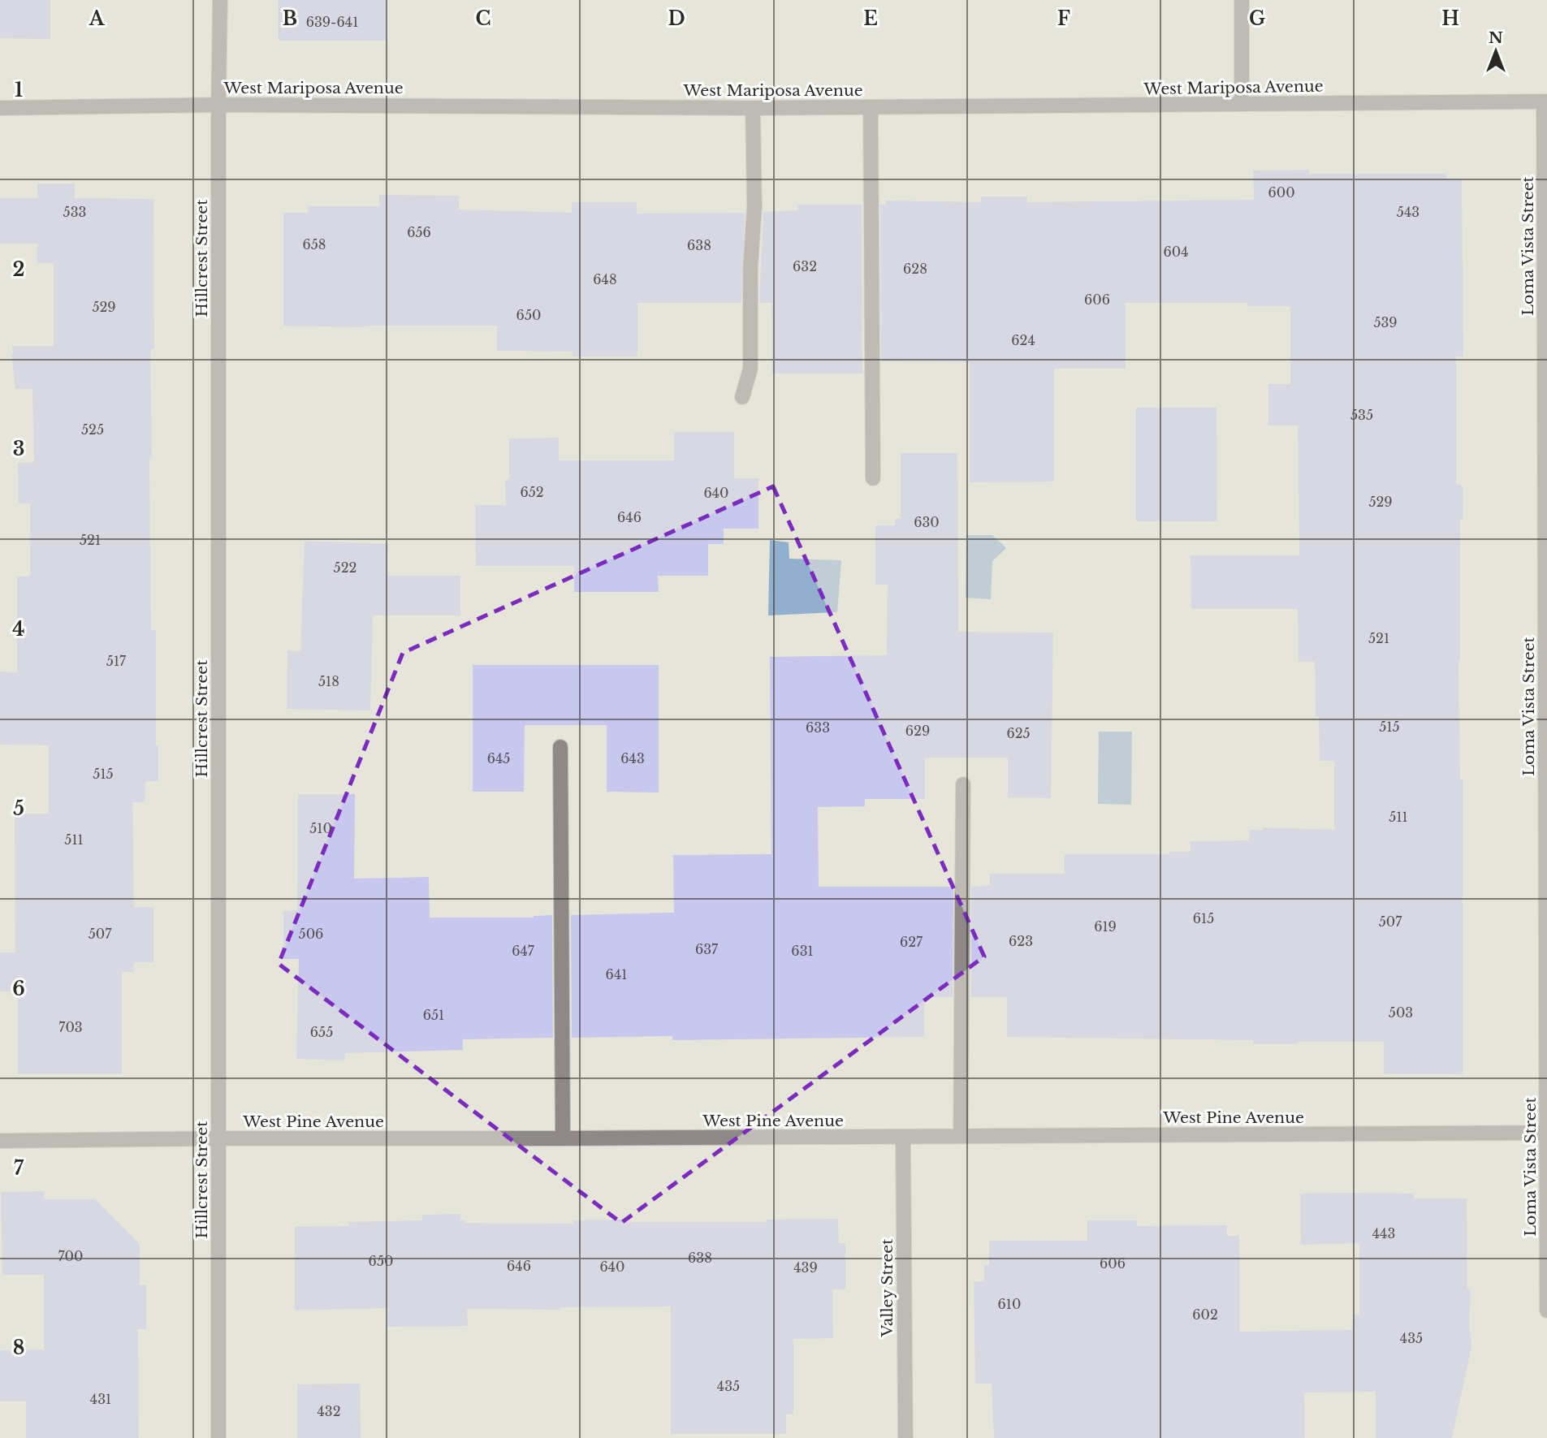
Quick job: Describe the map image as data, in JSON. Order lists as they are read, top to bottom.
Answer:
{
  "streets": {
    "street": [
      "West Mariposa Avenue",
      "Loma Vista Street",
      "Hillcrest Street",
      "West Pine Avenue",
      "Valley Street"
    ]
  },
  "crossings": [
    ["West Mariposa Avenue", "Loma Vista Street"],
    ["West Mariposa Avenue", "Hillcrest Street"],
    ["Loma Vista Street", "West Pine Avenue"],
    ["Hillcrest Street", "West Pine Avenue"],
    ["West Pine Avenue", "Valley Street"]
  ],
  "house_numbers": [
    "639-641",
    "600",
    "533",
    "543",
    "656",
    "658",
    "638",
    "604",
    "632",
    "628",
    "648",
    "606",
    "529",
    "650",
    "539",
    "624",
    "535",
    "525",
    "652",
    "640",
    "529",
    "646",
    "630",
    "521",
    "522",
    "521",
    "517",
    "518",
    "515",
    "633",
    "629",
    "625",
    "645",
    "643",
    "515",
    "511",
    "510",
    "511",
    "615",
    "507",
    "619",
    "507",
    "506",
    "623",
    "627",
    "637",
    "647",
    "631",
    "641",
    "503",
    "651",
    "703",
    "655",
    "443",
    "700",
    "638",
    "650",
    "606",
    "646",
    "640",
    "439",
    "610",
    "602",
    "435",
    "435",
    "431",
    "432"
  ],
  "north": "top",
  "grid": {
    "columns": [
      "A",
      "B",
      "C",
      "D",
      "E",
      "F",
      "G",
      "H"
    ],
    "rows": [
      "1",
      "2",
      "3",
      "4",
      "5",
      "6",
      "7",
      "8"
    ]
  }
}
